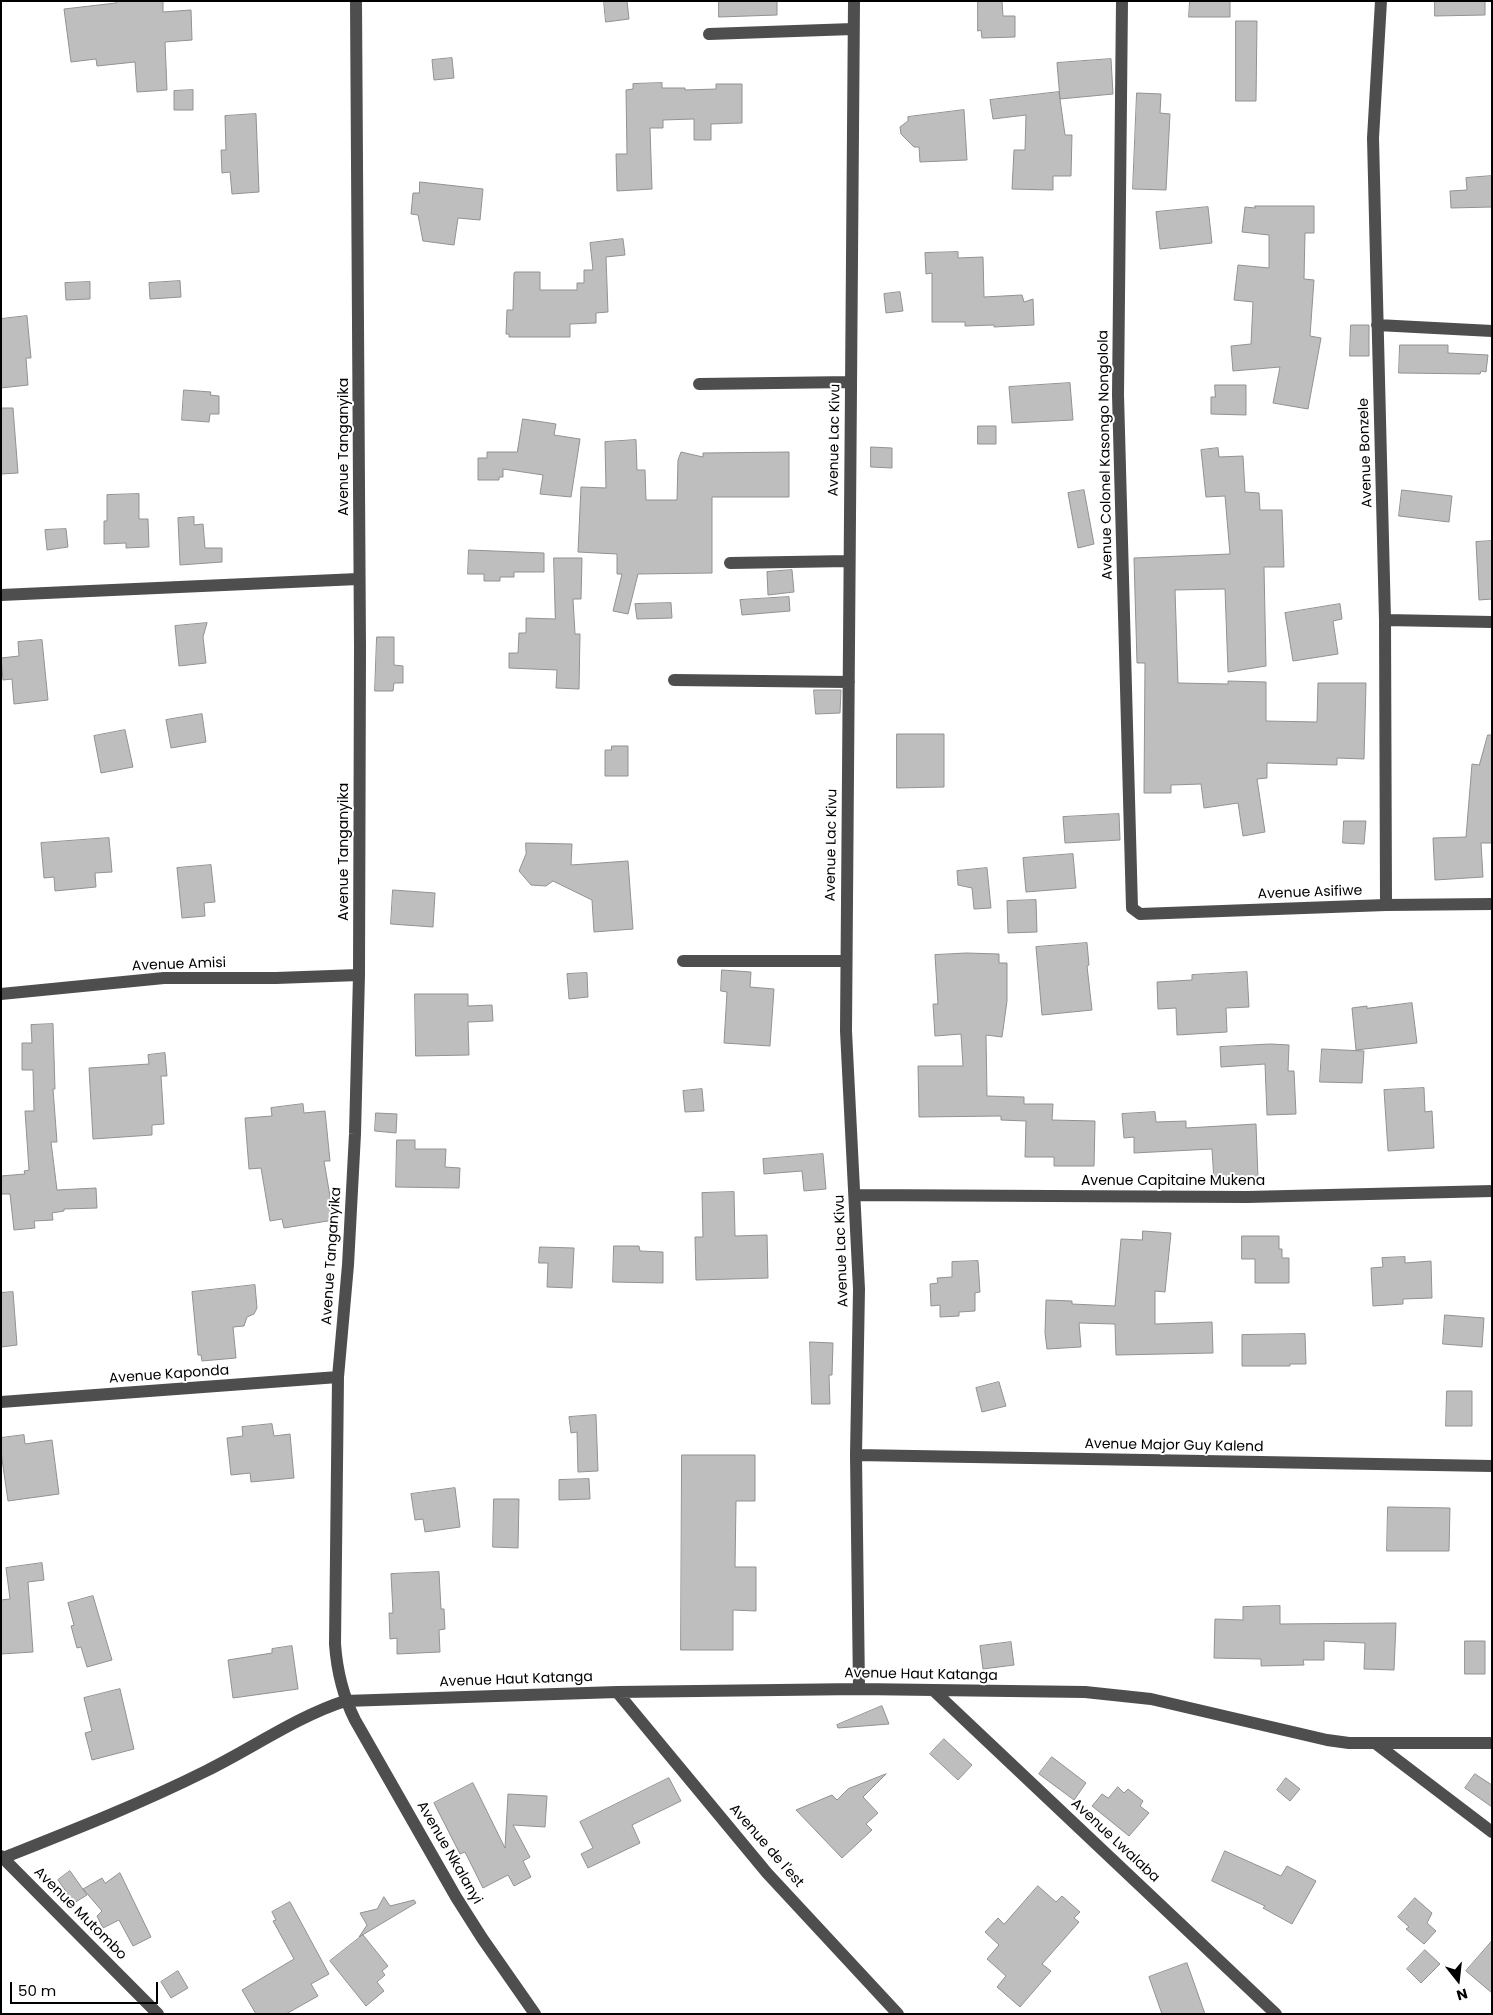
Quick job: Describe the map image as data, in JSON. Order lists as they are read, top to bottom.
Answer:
{
  "streets": {
    "street": [
      "Avenue Lac Kivu",
      "Avenue Tanganyika",
      "Avenue Bonzele",
      "Avenue Colonel Kasongo Nongolola",
      "Avenue Asifiwe",
      "Avenue Amisi",
      "Avenue Capitaine Mukena",
      "Avenue Kaponda",
      "Avenue Major Guy Kalend",
      "Avenue Haut Katanga",
      "Avenue Lwalaba",
      "Avenue de l'est",
      "Avenue Nkalanyi",
      "Avenue Mutombo"
    ]
  },
  "crossings": [
    ["Avenue Lac Kivu", "Avenue Capitaine Mukena"],
    ["Avenue Lac Kivu", "Avenue Major Guy Kalend"],
    ["Avenue Lac Kivu", "Avenue Haut Katanga"],
    ["Avenue Tanganyika", "Avenue Amisi"],
    ["Avenue Tanganyika", "Avenue Kaponda"],
    ["Avenue Tanganyika", "Avenue Haut Katanga"],
    ["Avenue Tanganyika", "Avenue Nkalanyi"],
    ["Avenue Bonzele", "Avenue Asifiwe"],
    ["Avenue Colonel Kasongo Nongolola", "Avenue Asifiwe"],
    ["Avenue Haut Katanga", "Avenue Lwalaba"],
    ["Avenue Haut Katanga", "Avenue de l'est"],
    ["Avenue Haut Katanga", "Avenue Nkalanyi"]
  ],
  "scale_bar": "50 m",
  "north": "bottom"
}
